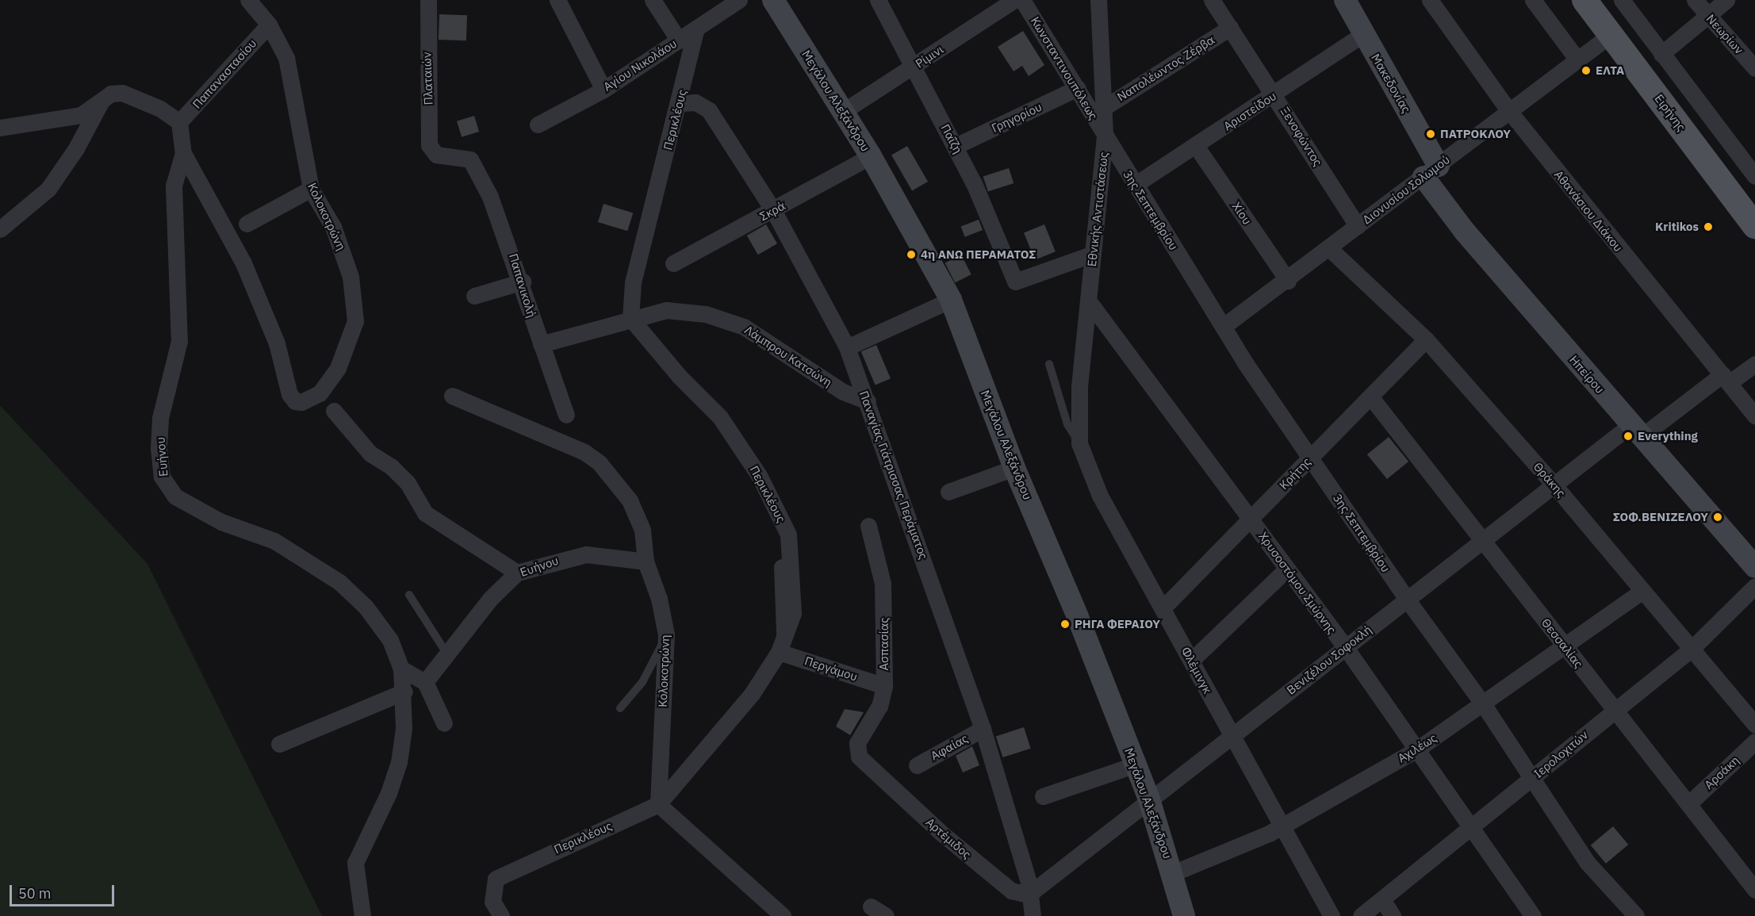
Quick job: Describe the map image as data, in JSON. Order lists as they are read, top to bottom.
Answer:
{
  "streets": {
    "main road": ["Ειρήνης"],
    "street": [
      "Νεωρίων",
      "Ρίμινι",
      "Αγίου Νικολάου",
      "Κωνσταντινουπόλεως",
      "Ναπολέωντος Ζέρβα",
      "Παπαναστασίου",
      "Πλαταιών",
      "Μακεδονίας",
      "Μεγάλου Αλεξάνδρου",
      "Αριστείδου",
      "Γρηγορίου",
      "Περικλέους",
      "Ξενοφώντος",
      "Παΐζη",
      "Διονυσίου Σολωμού",
      "Εθνικής Αντιστάσεως",
      "3ης Σεπτεμβρίου",
      "Σκρά",
      "Αθανάσιου Διάκου",
      "Χίου",
      "Κολοκοτρώνη",
      "Παπανικολή",
      "Λάμπρου Κατσώνη",
      "Ηπείρου",
      "Ευήνου",
      "Κρήτης",
      "Παναγίας Γιάτρισσας Περάματος",
      "Θράκης",
      "Χρυσοστόμου Σμύρνης",
      "Θεσσαλίας",
      "Ασπασίας",
      "Βενιζέλου Σοφοκλή",
      "Περγάμου",
      "Φλέμινγκ",
      "Αφαίας",
      "Αχιλέως",
      "Ιερολοχιτών",
      "Αρσάκη",
      "Αρτέμιδος"
    ]
  },
  "crossings": [
    ["Ρίμινι", "Μεγάλου Αλεξάνδρου"],
    ["Ρίμινι", "Παΐζη"],
    ["Αγίου Νικολάου", "Περικλέους"],
    ["Κωνσταντινουπόλεως", "Γρηγορίου"],
    ["Κωνσταντινουπόλεως", "Εθνικής Αντιστάσεως"],
    ["Κωνσταντινουπόλεως", "3ης Σεπτεμβρίου"],
    ["Ναπολέωντος Ζέρβα", "Ξενοφώντος"],
    ["Ναπολέωντος Ζέρβα", "Εθνικής Αντιστάσεως"],
    ["Παπαναστασίου", "Κολοκοτρώνη"],
    ["Παπαναστασίου", "Ευήνου"],
    ["Πλαταιών", "Παπανικολή"],
    ["Μακεδονίας", "Αριστείδου"],
    ["Μακεδονίας", "Διονυσίου Σολωμού"],
    ["Μακεδονίας", "Ηπείρου"],
    ["Μεγάλου Αλεξάνδρου", "Σκρά"],
    ["Μεγάλου Αλεξάνδρου", "Βενιζέλου Σοφοκλή"],
    ["Μεγάλου Αλεξάνδρου", "Αχιλέως"],
    ["Αριστείδου", "Ξενοφώντος"],
    ["Αριστείδου", "3ης Σεπτεμβρίου"],
    ["Αριστείδου", "Χίου"],
    ["Ειρήνης", "Διονυσίου Σολωμού"],
    ["Γρηγορίου", "Παΐζη"],
    ["Περικλέους", "Κολοκοτρώνη"],
    ["Περικλέους", "Λάμπρου Κατσώνη"],
    ["Περικλέους", "Παναγίας Γιάτρισσας Περάματος"],
    ["Περικλέους", "Περγάμου"],
    ["Ξενοφώντος", "Διονυσίου Σολωμού"],
    ["Παΐζη", "Εθνικής Αντιστάσεως"],
    ["Διονυσίου Σολωμού", "3ης Σεπτεμβρίου"],
    ["Διονυσίου Σολωμού", "Αθανάσιου Διάκου"],
    ["Διονυσίου Σολωμού", "Χίου"],
    ["Διονυσίου Σολωμού", "Ηπείρου"],
    ["Διονυσίου Σολωμού", "Θράκης"],
    ["Εθνικής Αντιστάσεως", "3ης Σεπτεμβρίου"],
    ["Εθνικής Αντιστάσεως", "Χρυσοστόμου Σμύρνης"],
    ["Εθνικής Αντιστάσεως", "Φλέμινγκ"],
    ["3ης Σεπτεμβρίου", "Κρήτης"],
    ["3ης Σεπτεμβρίου", "Βενιζέλου Σοφοκλή"],
    ["3ης Σεπτεμβρίου", "Αχιλέως"],
    ["3ης Σεπτεμβρίου", "Ιερολοχιτών"],
    ["Σκρά", "Παναγίας Γιάτρισσας Περάματος"],
    ["Αθανάσιου Διάκου", "Βενιζέλου Σοφοκλή"],
    ["Κολοκοτρώνη", "Ευήνου"],
    ["Παπανικολή", "Λάμπρου Κατσώνη"],
    ["Λάμπρου Κατσώνη", "Παναγίας Γιάτρισσας Περάματος"],
    ["Ηπείρου", "Βενιζέλου Σοφοκλή"],
    ["Κρήτης", "Θράκης"],
    ["Κρήτης", "Χρυσοστόμου Σμύρνης"],
    ["Κρήτης", "Θεσσαλίας"],
    ["Κρήτης", "Φλέμινγκ"],
    ["Παναγίας Γιάτρισσας Περάματος", "Βενιζέλου Σοφοκλή"],
    ["Παναγίας Γιάτρισσας Περάματος", "Αφαίας"],
    ["Παναγίας Γιάτρισσας Περάματος", "Αρτέμιδος"],
    ["Θράκης", "Βενιζέλου Σοφοκλή"],
    ["Θράκης", "Αχιλέως"],
    ["Θράκης", "Ιερολοχιτών"],
    ["Χρυσοστόμου Σμύρνης", "Βενιζέλου Σοφοκλή"],
    ["Χρυσοστόμου Σμύρνης", "Αχιλέως"],
    ["Χρυσοστόμου Σμύρνης", "Ιερολοχιτών"],
    ["Θεσσαλίας", "Βενιζέλου Σοφοκλή"],
    ["Θεσσαλίας", "Αχιλέως"],
    ["Θεσσαλίας", "Ιερολοχιτών"],
    ["Θεσσαλίας", "Αρσάκη"],
    ["Ασπασίας", "Περγάμου"],
    ["Ασπασίας", "Αρτέμιδος"],
    ["Βενιζέλου Σοφοκλή", "Φλέμινγκ"],
    ["Βενιζέλου Σοφοκλή", "Αρτέμιδος"],
    ["Φλέμινγκ", "Αχιλέως"]
  ],
  "places": [
    "ΕΛΤΑ",
    "ΠΑΤΡΟΚΛΟΥ",
    "Kritikos",
    "4η ΑΝΩ ΠΕΡΑΜΑΤΟΣ",
    "Everything",
    "ΣΟΦ.ΒΕΝΙΖΕΛΟΥ",
    "ΡΗΓΑ ΦΕΡΑΙΟΥ"
  ],
  "scale_bar": "50 m"
}
